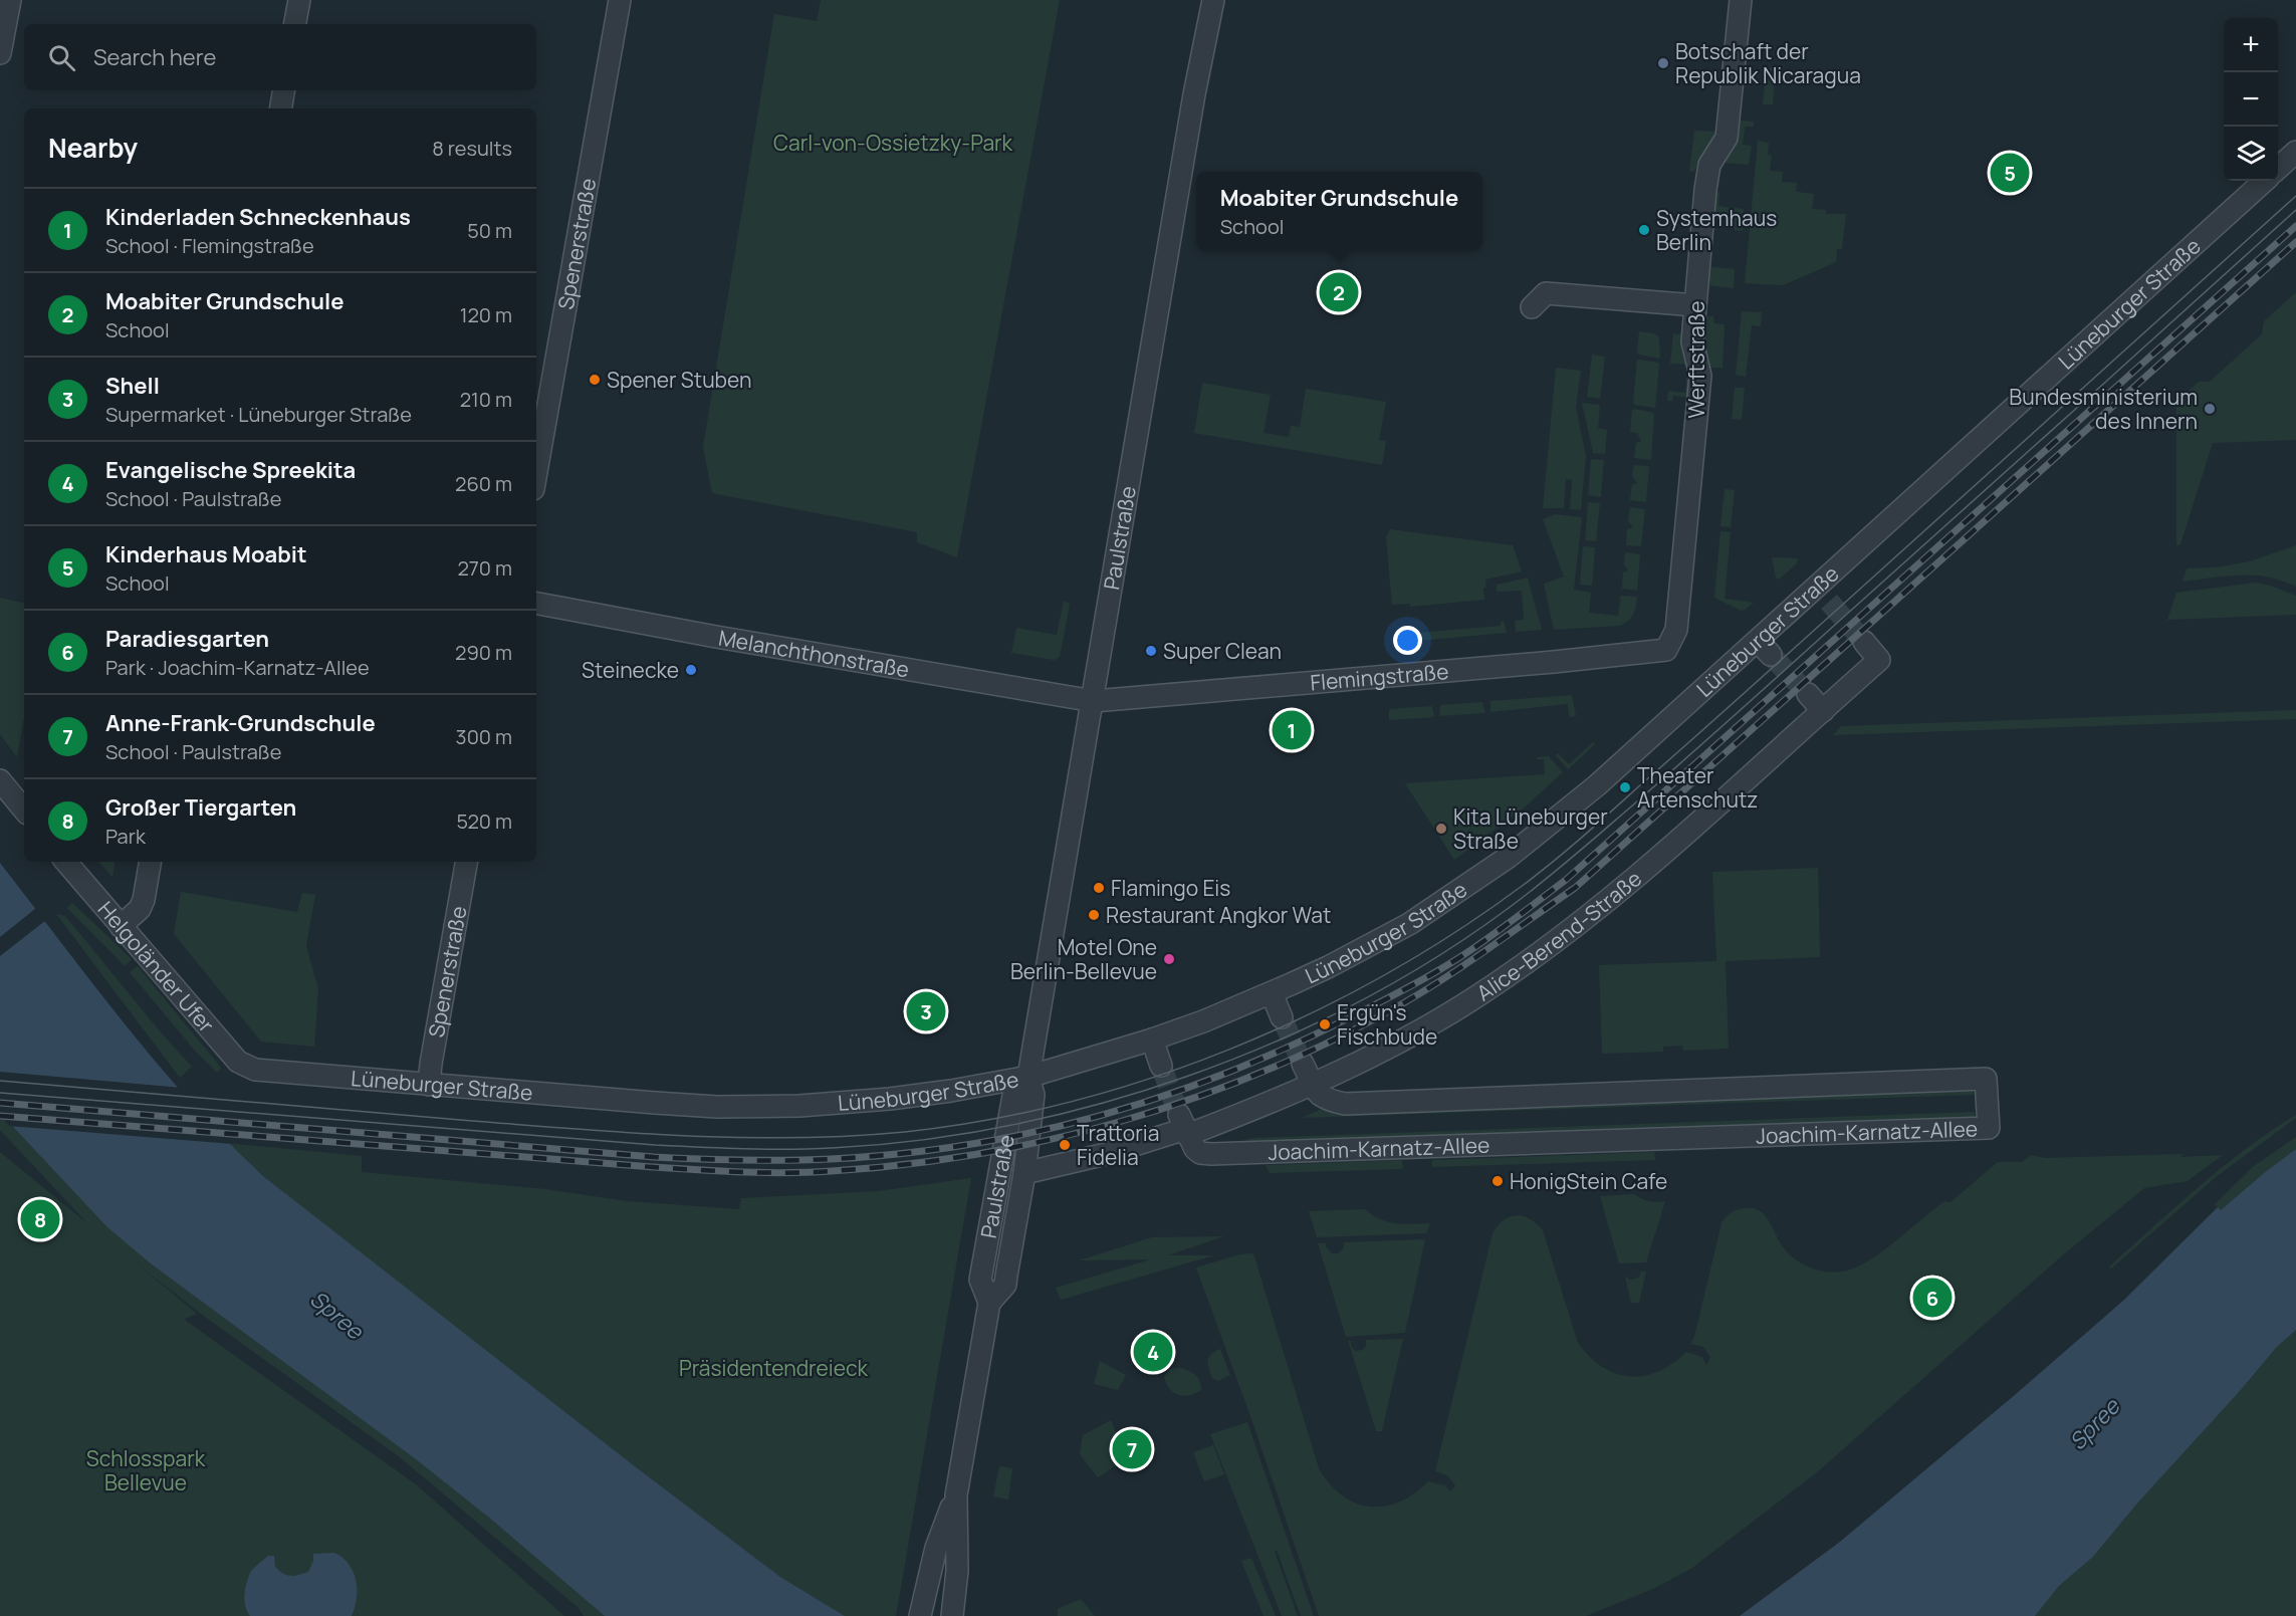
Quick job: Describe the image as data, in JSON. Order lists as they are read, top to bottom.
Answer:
{
  "streets": {
    "street": [
      "Spenerstraße",
      "Lüneburger Straße",
      "Werftstraße",
      "Paulstraße",
      "Melanchthonstraße",
      "Flemingstraße",
      "Alice-Berend-Straße",
      "Helgoländer Ufer",
      "Joachim-Karnatz-Allee"
    ]
  },
  "crossings": [
    ["Spenerstraße", "Lüneburger Straße"],
    ["Lüneburger Straße", "Paulstraße"],
    ["Lüneburger Straße", "Helgoländer Ufer"],
    ["Werftstraße", "Flemingstraße"],
    ["Paulstraße", "Melanchthonstraße"],
    ["Paulstraße", "Flemingstraße"],
    ["Melanchthonstraße", "Flemingstraße"],
    ["Alice-Berend-Straße", "Joachim-Karnatz-Allee"]
  ],
  "water": ["Spree"],
  "parks": ["Carl-von-Ossietzky-Park", "Präsidentendreieck", "Schlosspark Bellevue"],
  "places": [
    "Botschaft der Republik Nicaragua",
    "Systemhaus Berlin",
    "Spener Stuben",
    "Bundesministerium des Innern",
    "Super Clean",
    "Steinecke",
    "Theater Artenschutz",
    "Kita Lüneburger Straße",
    "Flamingo Eis",
    "Restaurant Angkor Wat",
    "Motel One Berlin-Bellevue",
    "Ergün's Fischbude",
    "Trattoria Fidelia",
    "HonigStein Cafe"
  ],
  "page": {
    "map_buttons": ["+", "−"],
    "search": "Search here",
    "heading": ["Nearby", "8 results"],
    "pins": [
      "5",
      "2",
      "1",
      "3",
      "8",
      "6",
      "4",
      "7"
    ],
    "popup": ["Moabiter Grundschule", "School"],
    "list": [
      {
        "mark": "1",
        "name": "Kinderladen Schneckenhaus",
        "note": "School · Flemingstraße",
        "value": "50 m"
      },
      {
        "mark": "2",
        "name": "Moabiter Grundschule",
        "note": "School",
        "value": "120 m"
      },
      {
        "mark": "3",
        "name": "Shell",
        "note": "Supermarket · Lüneburger Straße",
        "value": "210 m"
      },
      {
        "mark": "4",
        "name": "Evangelische Spreekita",
        "note": "School · Paulstraße",
        "value": "260 m"
      },
      {
        "mark": "5",
        "name": "Kinderhaus Moabit",
        "note": "School",
        "value": "270 m"
      },
      {
        "mark": "6",
        "name": "Paradiesgarten",
        "note": "Park · Joachim-Karnatz-Allee",
        "value": "290 m"
      },
      {
        "mark": "7",
        "name": "Anne-Frank-Grundschule",
        "note": "School · Paulstraße",
        "value": "300 m"
      },
      {
        "mark": "8",
        "name": "Großer Tiergarten",
        "note": "Park",
        "value": "520 m"
      }
    ]
  }
}
